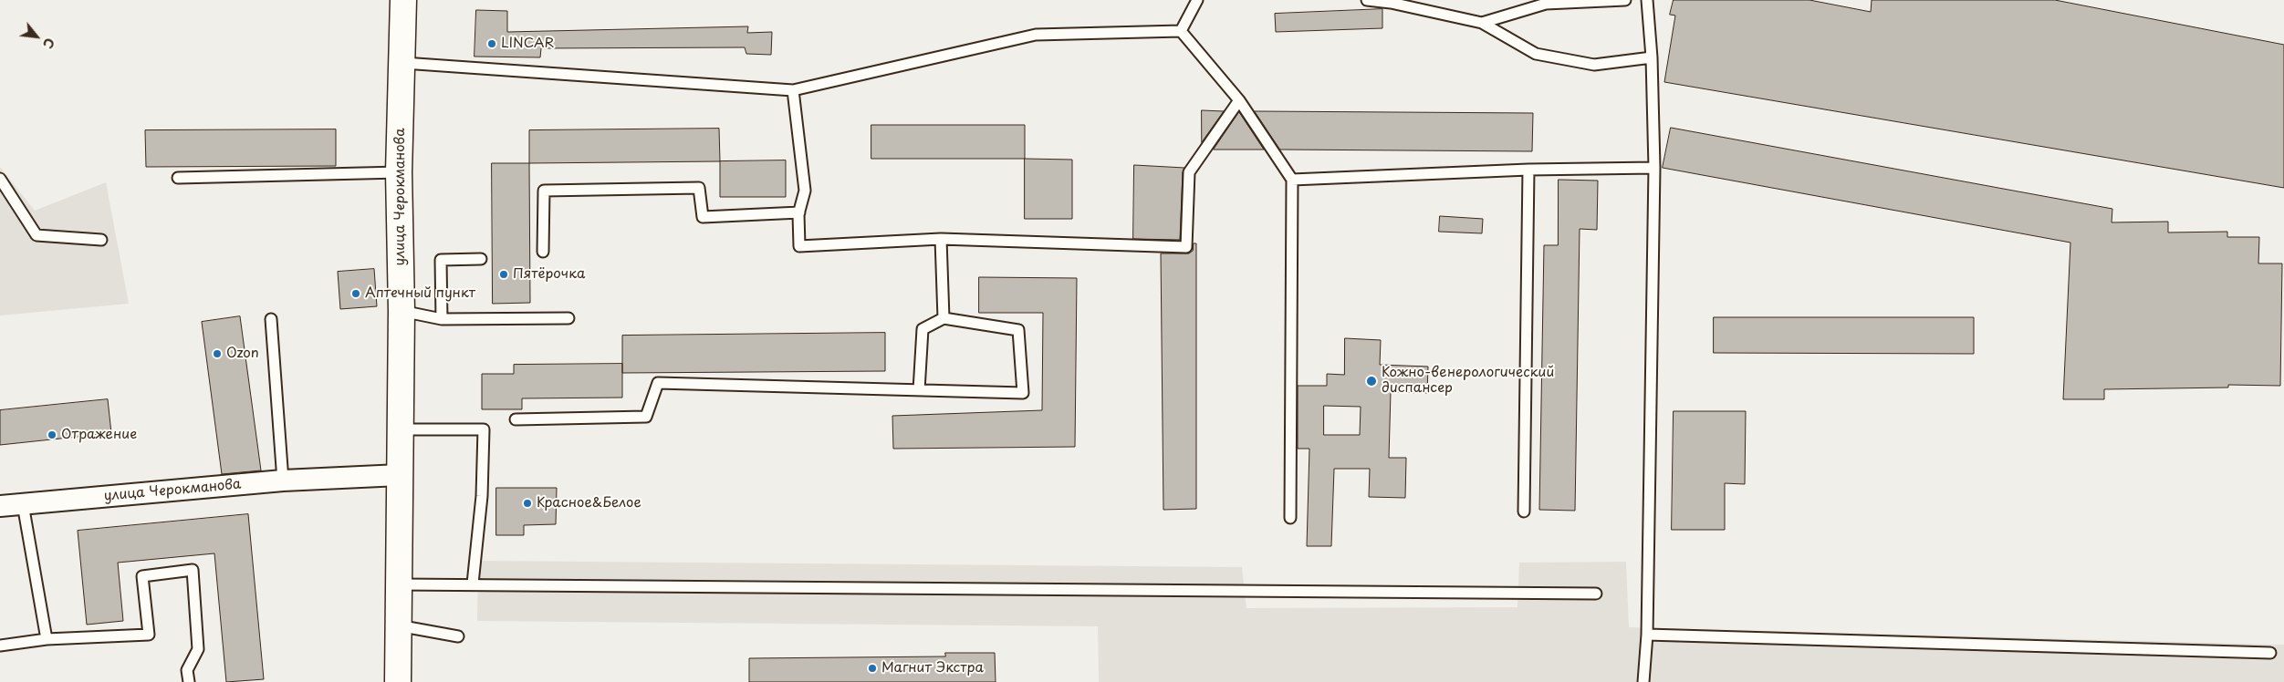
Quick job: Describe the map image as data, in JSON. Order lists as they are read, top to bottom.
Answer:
{
  "streets": {
    "street": ["улица Черокманова"]
  },
  "places": [
    "LINCAR",
    "Пятёрочка",
    "Аптечный пункт",
    "Ozon",
    "Кожно-венерологический диспансер",
    "Отражение",
    "Красное&Белое",
    "Магнит Экстра"
  ],
  "north": "bottom right"
}
